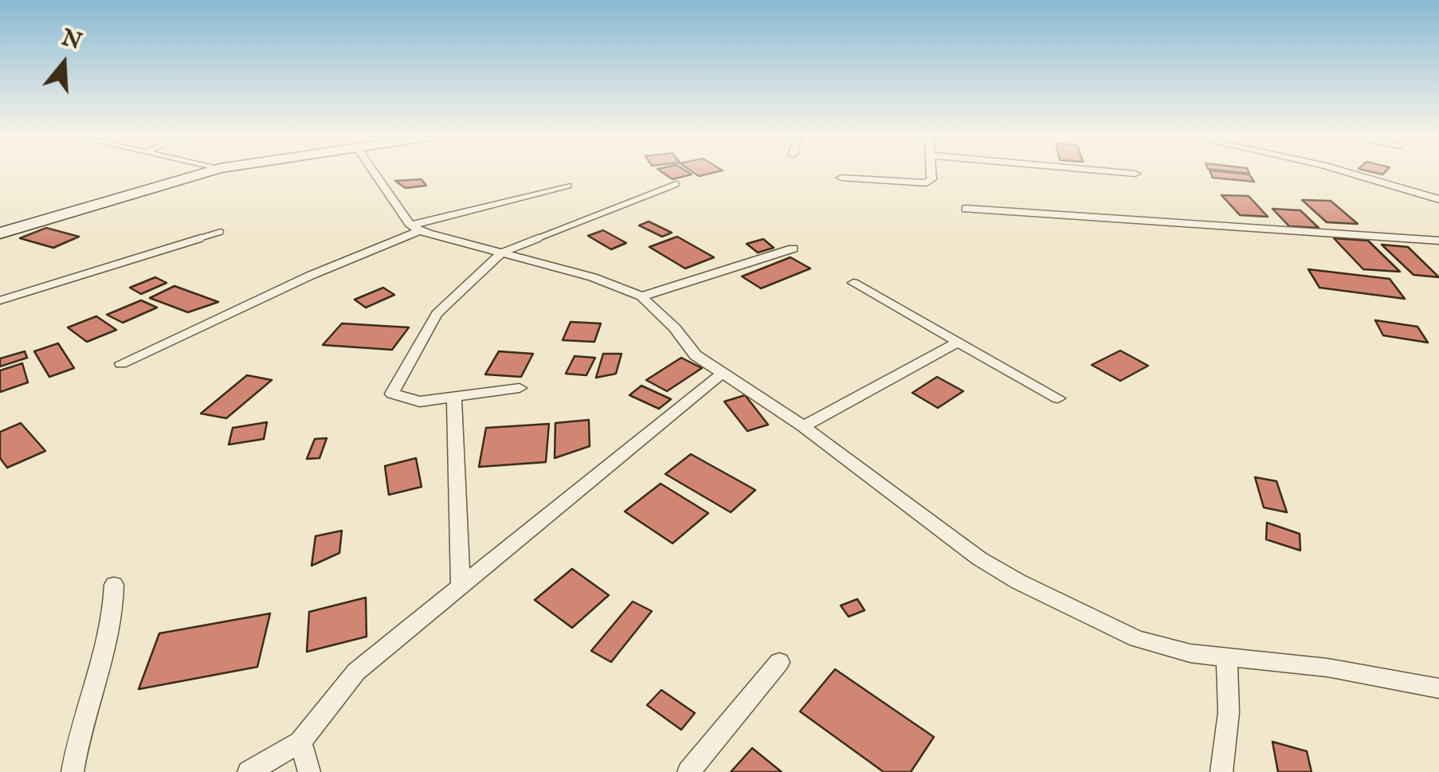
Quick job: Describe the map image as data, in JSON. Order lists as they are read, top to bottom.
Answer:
{
  "north": "top"
}
